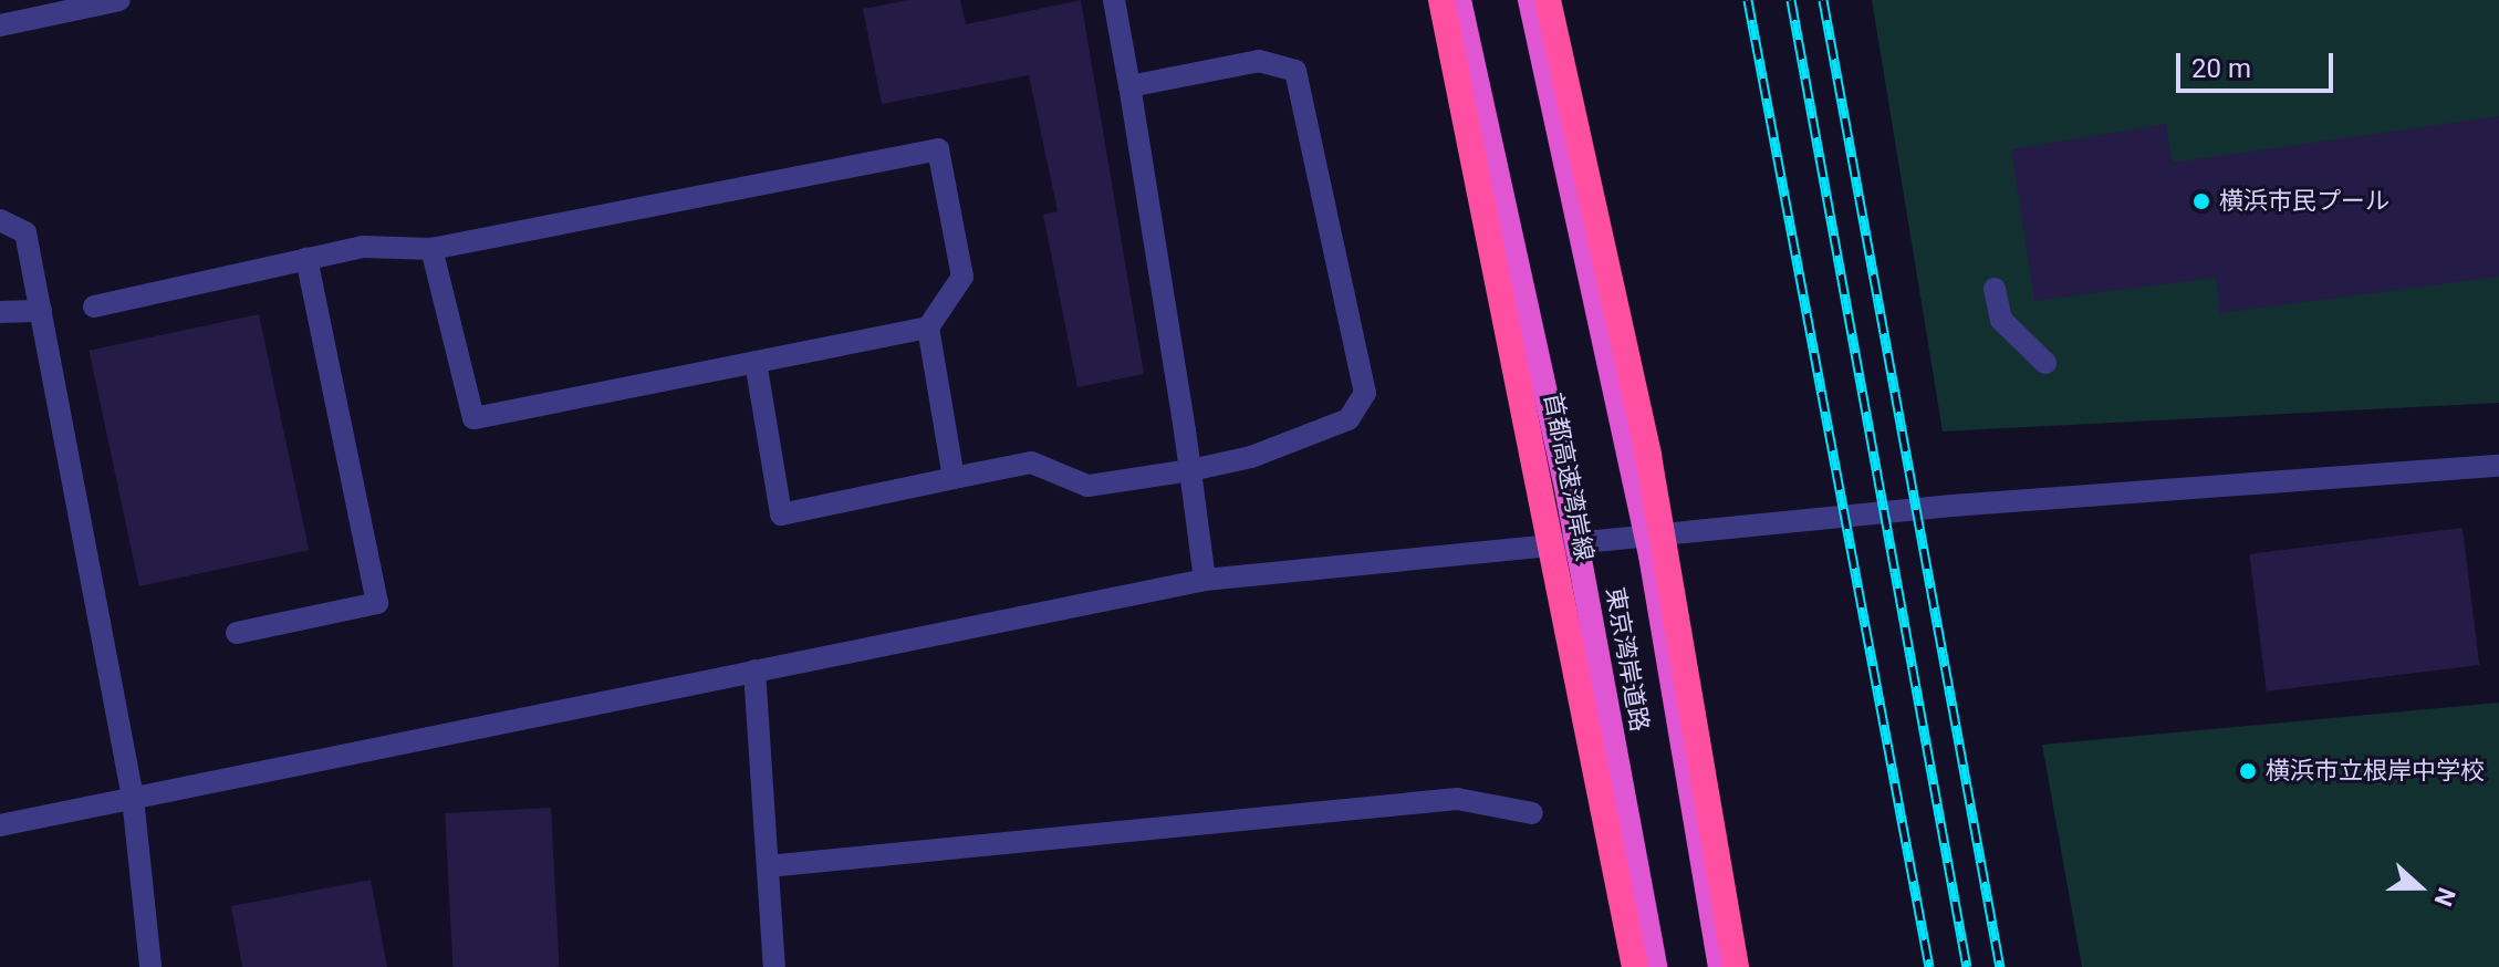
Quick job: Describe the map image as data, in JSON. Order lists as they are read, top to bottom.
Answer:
{
  "streets": {
    "highway": ["首都高速湾岸線", "東京湾岸道路"]
  },
  "places": ["横浜市民プール", "横浜市立根岸中学校"],
  "scale_bar": "20 m",
  "north": "right"
}
